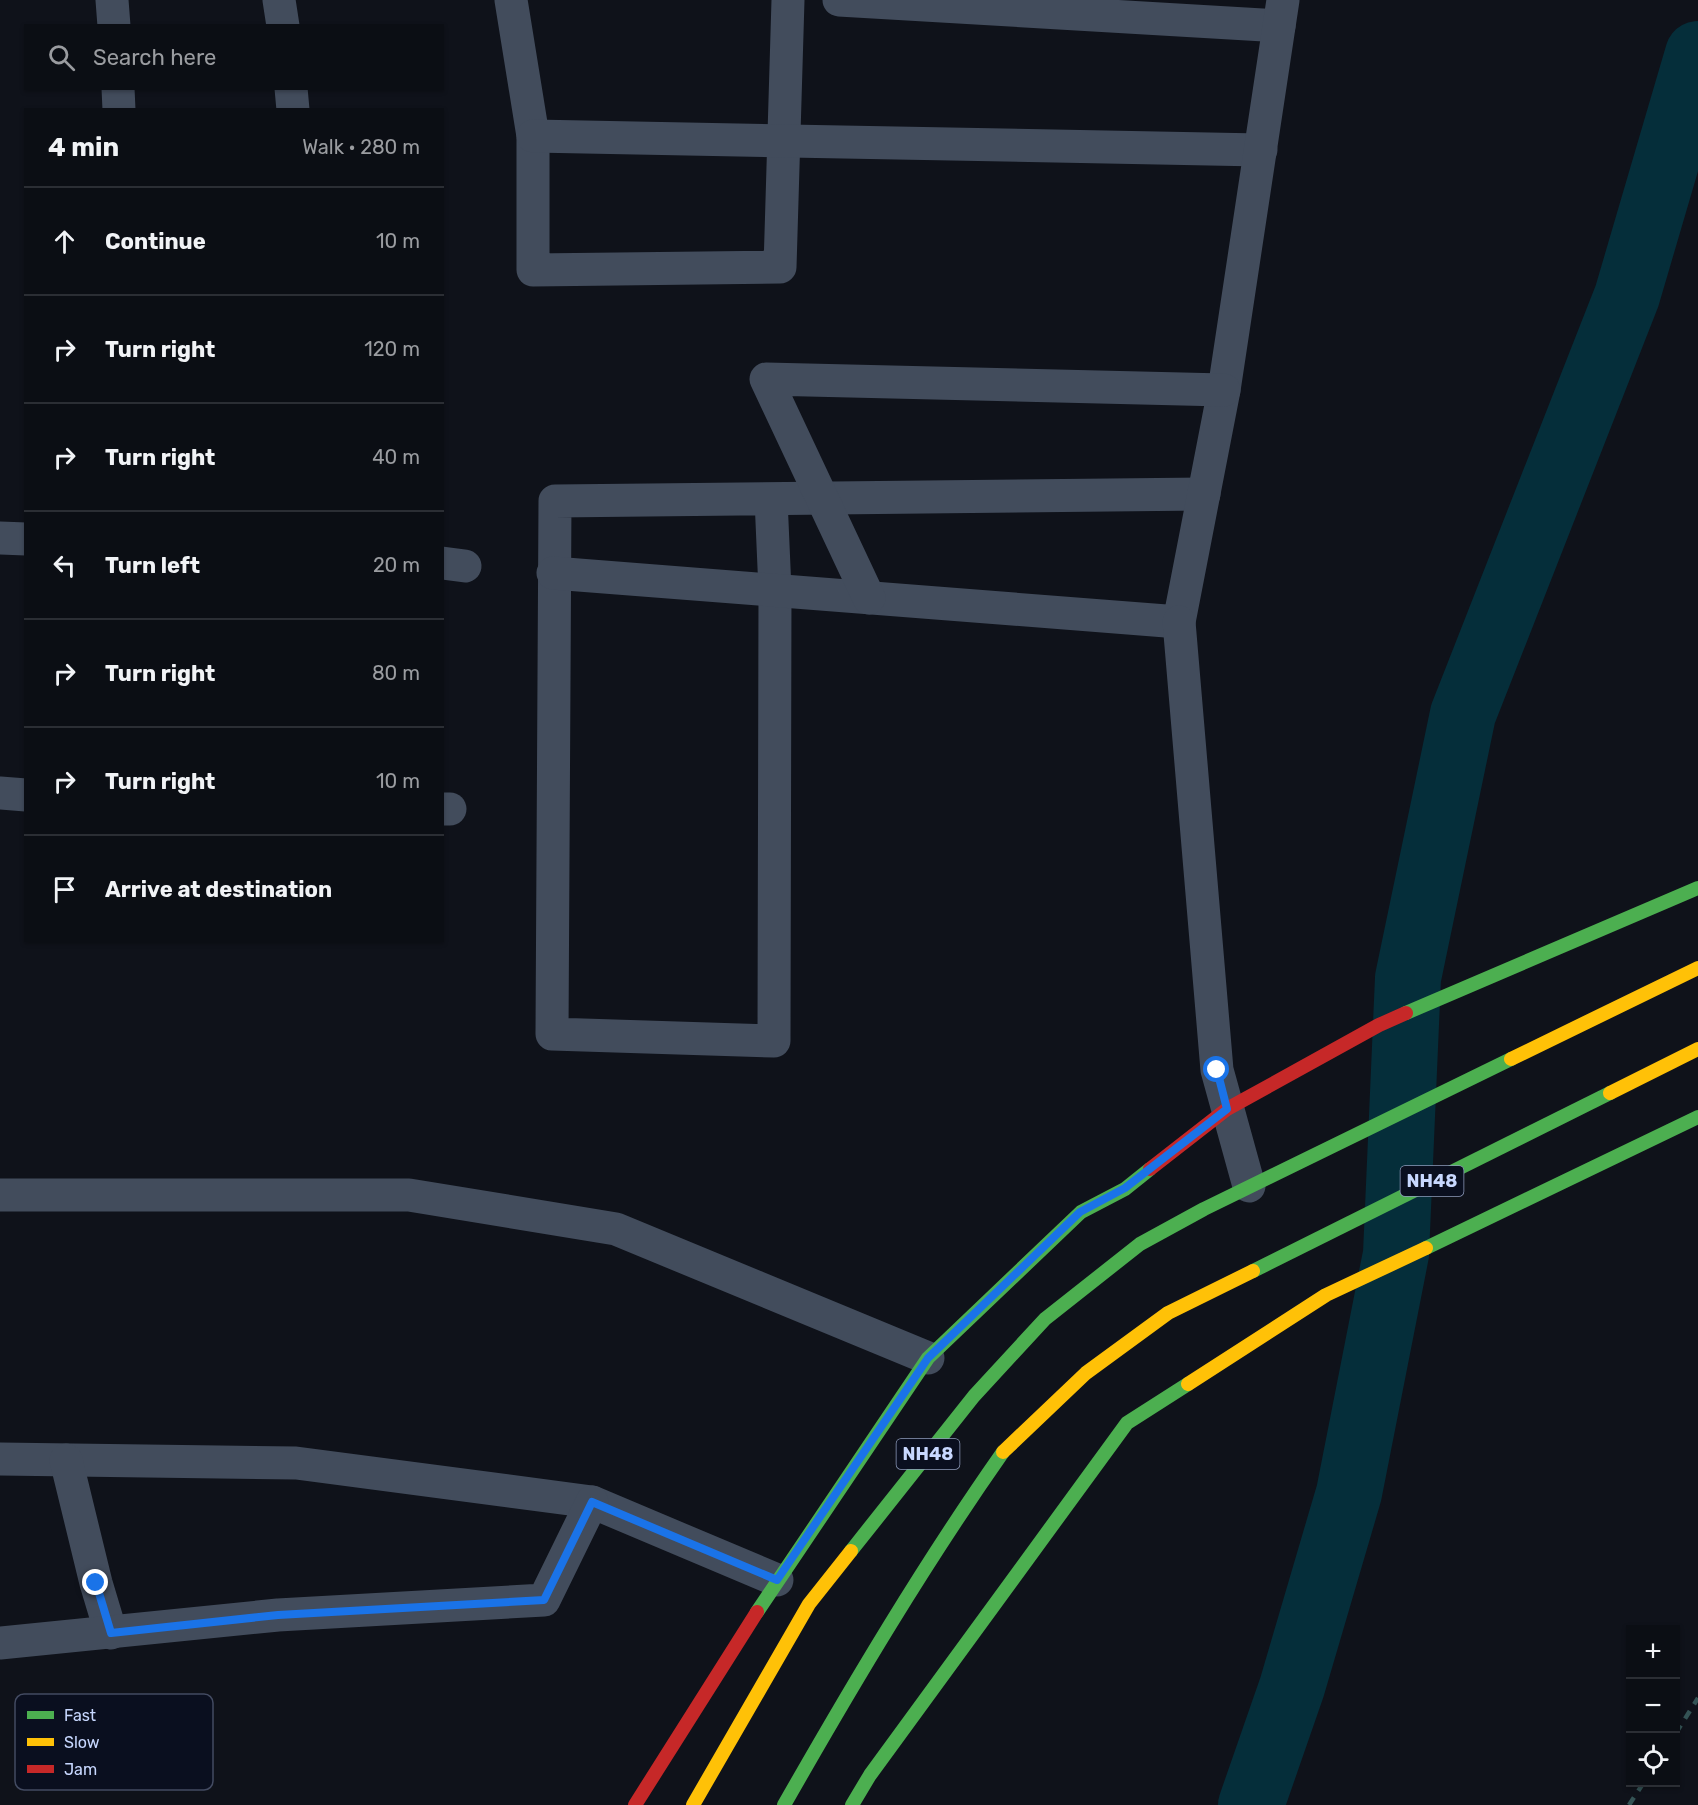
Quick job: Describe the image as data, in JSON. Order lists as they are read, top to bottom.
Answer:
{
  "streets": {
    "main road": ["NH48"]
  },
  "legend": ["Fast", "Slow", "Jam"],
  "page": {
    "search": "Search here",
    "heading": ["4 min", "Walk · 280 m"],
    "list": [
      ["Continue", "10 m"],
      ["Turn right", "120 m"],
      ["Turn right", "40 m"],
      ["Turn left", "20 m"],
      ["Turn right", "80 m"],
      ["Turn right", "10 m"],
      "Arrive at destination"
    ],
    "map_buttons": ["+", "−"]
  }
}
